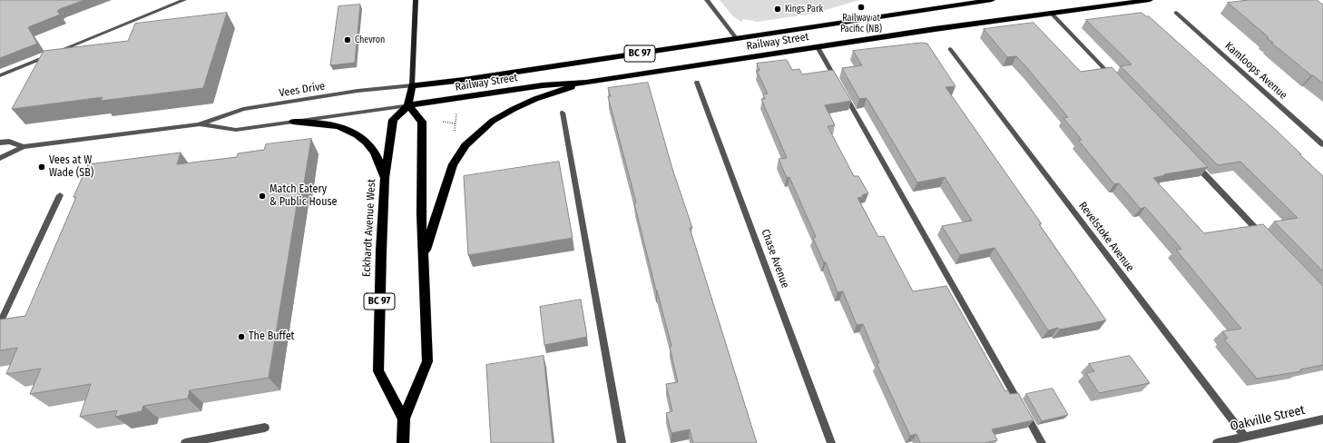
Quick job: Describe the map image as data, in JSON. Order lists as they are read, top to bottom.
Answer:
{
  "streets": {
    "highway": ["Railway Street", "BC 97", "Eckhardt Avenue West"],
    "street": [
      "Kamloops Avenue",
      "Vees Drive",
      "Revelstoke Avenue",
      "Chase Avenue",
      "Oakville Street"
    ]
  },
  "crossings": [
    ["Railway Street", "Vees Drive"],
    ["Railway Street", "Eckhardt Avenue West"],
    ["Vees Drive", "Eckhardt Avenue West"],
    ["Revelstoke Avenue", "Oakville Street"]
  ],
  "places": [
    "Railway at Pacific (NB)",
    "Kings Park",
    "Chevron",
    "Vees at W Wade (SB)",
    "Match Eatery & Public House",
    "The Buffet"
  ]
}
